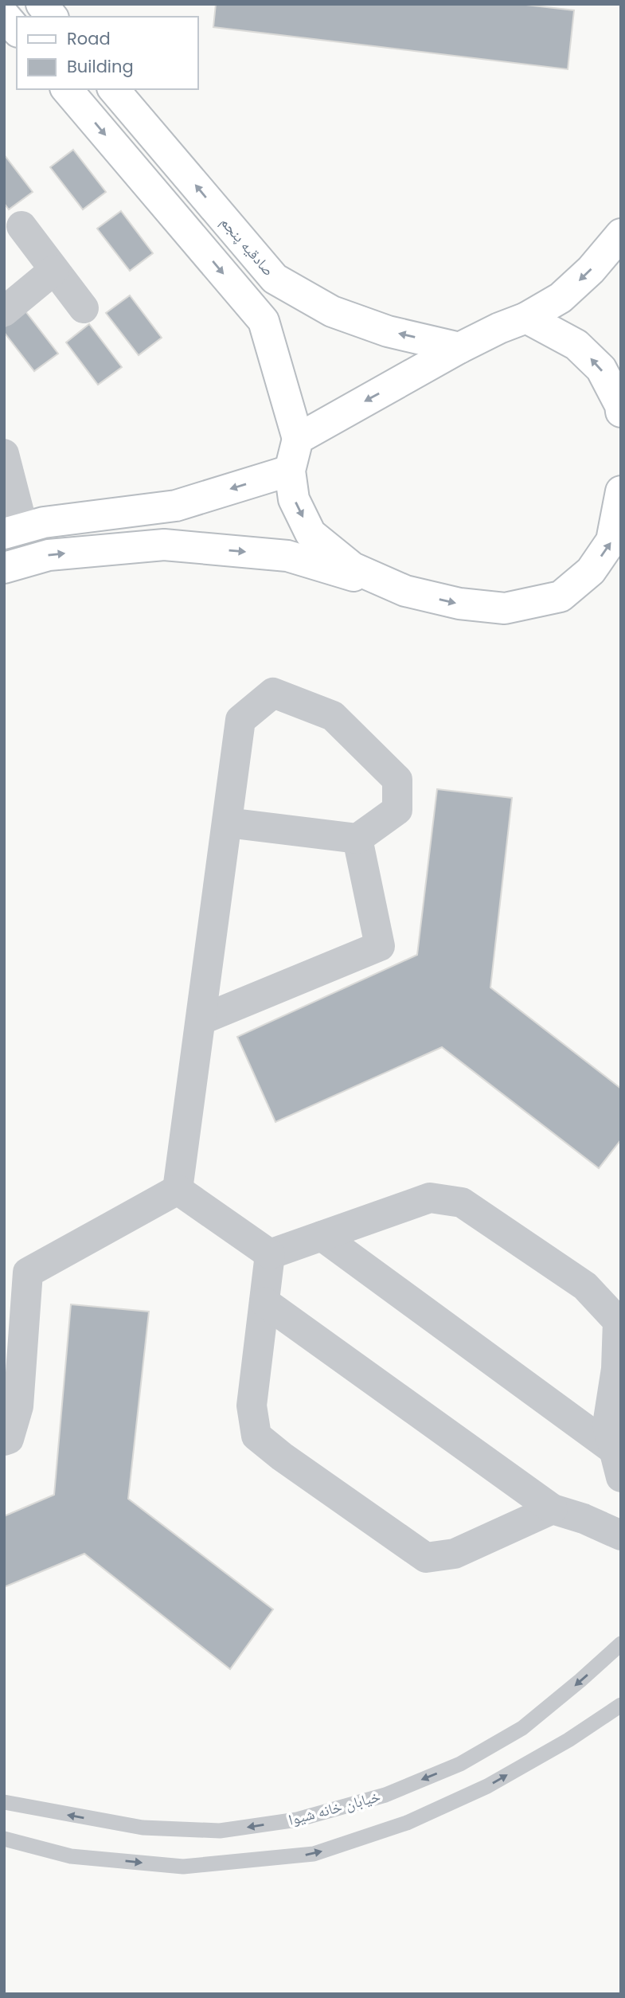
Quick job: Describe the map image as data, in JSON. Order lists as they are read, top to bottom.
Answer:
{
  "streets": {
    "street": ["صادقیه پنجم"],
    "lane": ["خیابان خانه شیوا"]
  },
  "legend": ["Road", "Building"]
}
